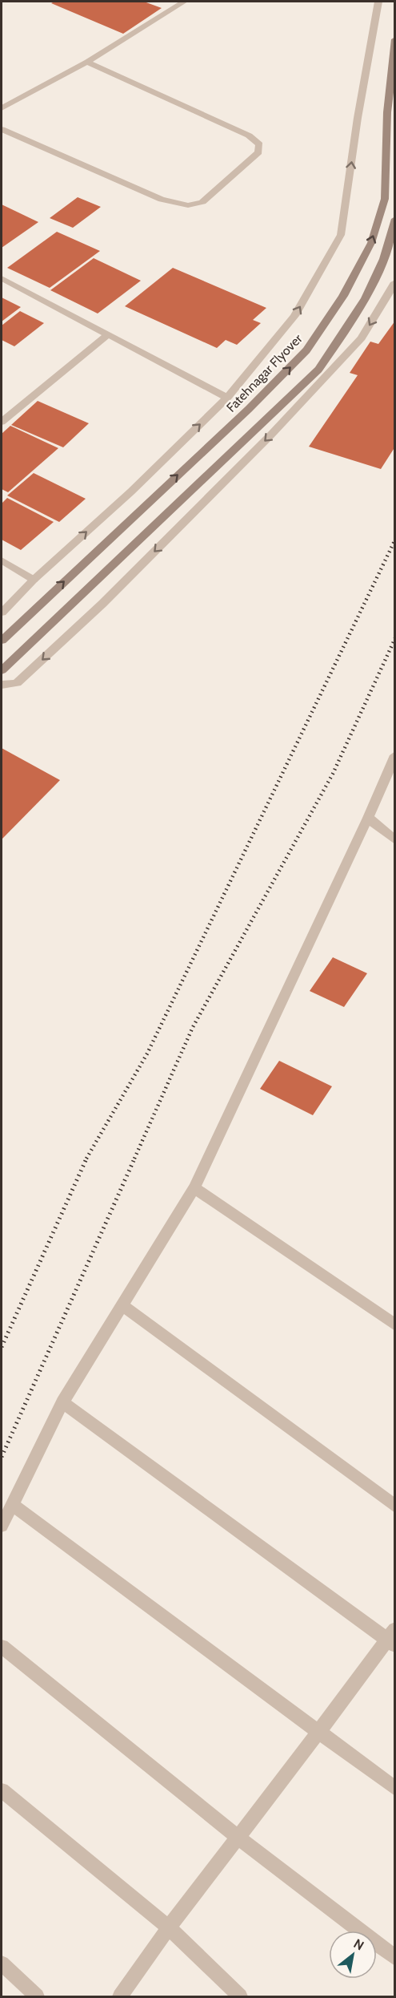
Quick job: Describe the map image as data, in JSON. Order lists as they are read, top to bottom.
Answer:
{
  "streets": {
    "main road": ["Fatehnagar Flyover"]
  },
  "north": "top right"
}
